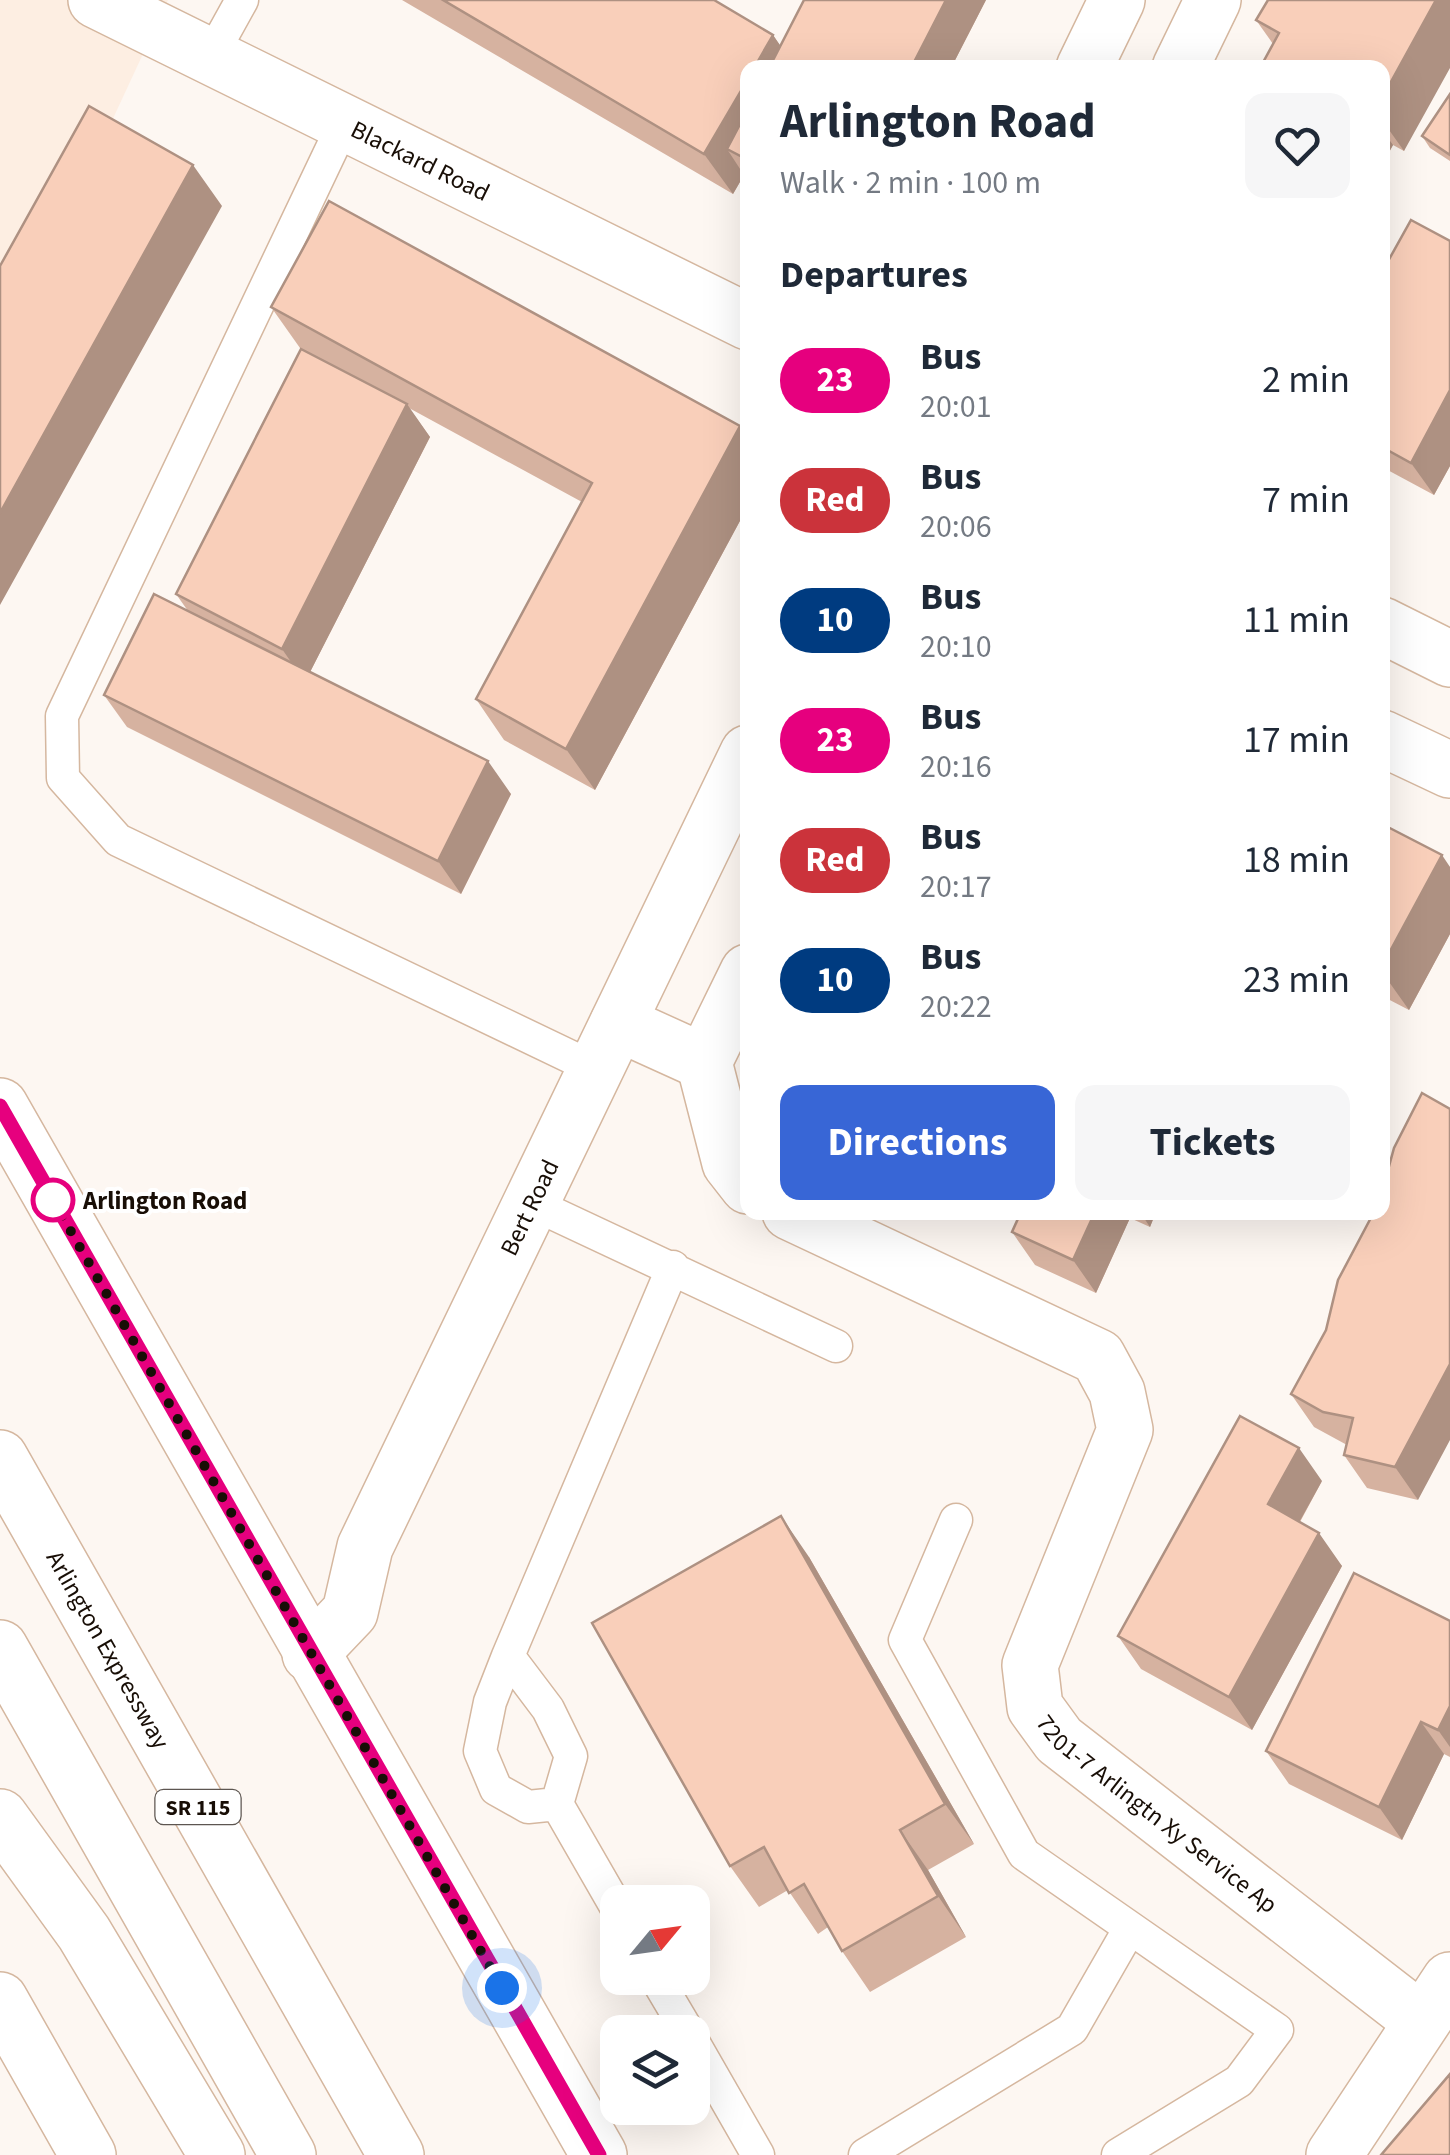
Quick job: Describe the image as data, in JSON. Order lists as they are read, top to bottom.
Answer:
{
  "streets": {
    "main road": [
      "Blackard Road",
      "Bert Road",
      "Arlington Expressway",
      "SR 115",
      "7201-7 Arlingtn Xy Service Ap"
    ]
  },
  "places": ["Arlington Road"],
  "lines": ["bus line 23"],
  "north": "top right",
  "page": {
    "heading": [
      ["Arlington Road", "Walk · 2 min · 100 m"],
      "Departures"
    ],
    "list": [
      {
        "mark": "23",
        "name": "Bus",
        "note": "20:01",
        "value": "2 min"
      },
      {
        "mark": "Red",
        "name": "Bus",
        "note": "20:06",
        "value": "7 min"
      },
      {
        "mark": "10",
        "name": "Bus",
        "note": "20:10",
        "value": "11 min"
      },
      {
        "mark": "23",
        "name": "Bus",
        "note": "20:16",
        "value": "17 min"
      },
      {
        "mark": "Red",
        "name": "Bus",
        "note": "20:17",
        "value": "18 min"
      },
      {
        "mark": "10",
        "name": "Bus",
        "note": "20:22",
        "value": "23 min"
      }
    ],
    "buttons": ["Directions", "Tickets"]
  }
}
